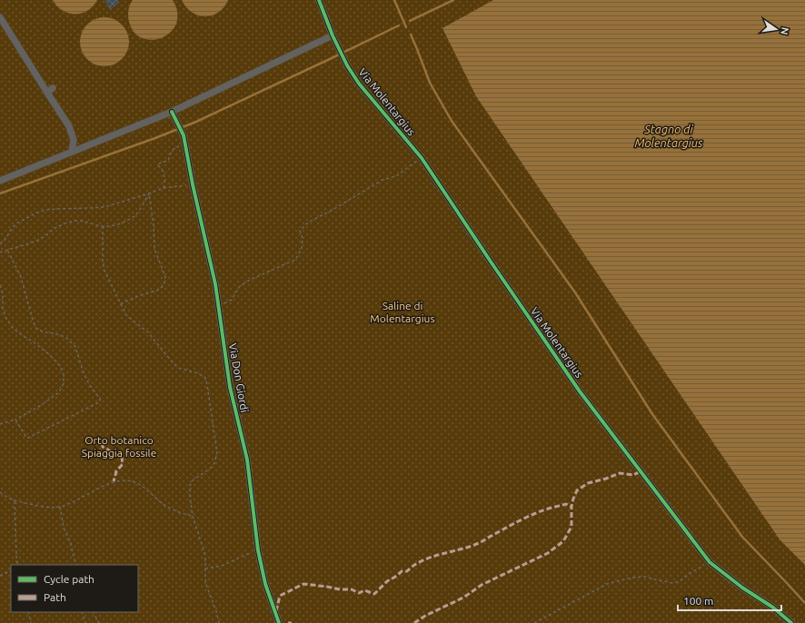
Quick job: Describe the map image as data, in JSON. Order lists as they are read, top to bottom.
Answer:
{
  "streets": {
    "street": ["Via Molentargius", "Via Don Giordi"]
  },
  "water": ["Stagno di Molentargius"],
  "parks": ["Saline di Molentargius", "Orto botanico Spiaggia fossile"],
  "legend": ["Cycle path", "Path"],
  "scale_bar": "100 m",
  "north": "right"
}
